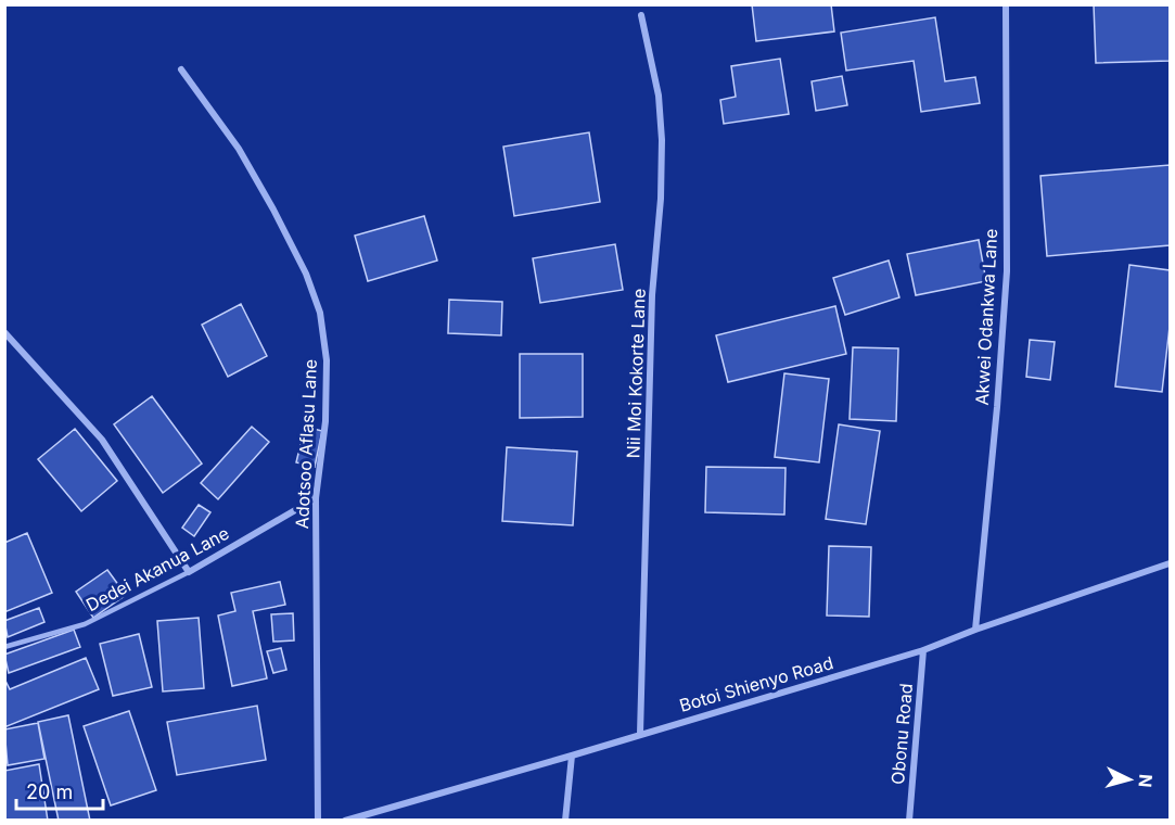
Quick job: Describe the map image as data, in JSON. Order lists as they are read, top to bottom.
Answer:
{
  "streets": {
    "street": [
      "Akwei Odankwa Lane",
      "Nii Moi Kokorte Lane",
      "Adotsoo Aflasu Lane",
      "Dedei Akanua Lane",
      "Botoi Shienyo Road",
      "Obonu Road"
    ]
  },
  "crossings": [
    ["Akwei Odankwa Lane", "Botoi Shienyo Road"],
    ["Nii Moi Kokorte Lane", "Botoi Shienyo Road"],
    ["Adotsoo Aflasu Lane", "Dedei Akanua Lane"],
    ["Botoi Shienyo Road", "Obonu Road"]
  ],
  "scale_bar": "20 m",
  "north": "right"
}
